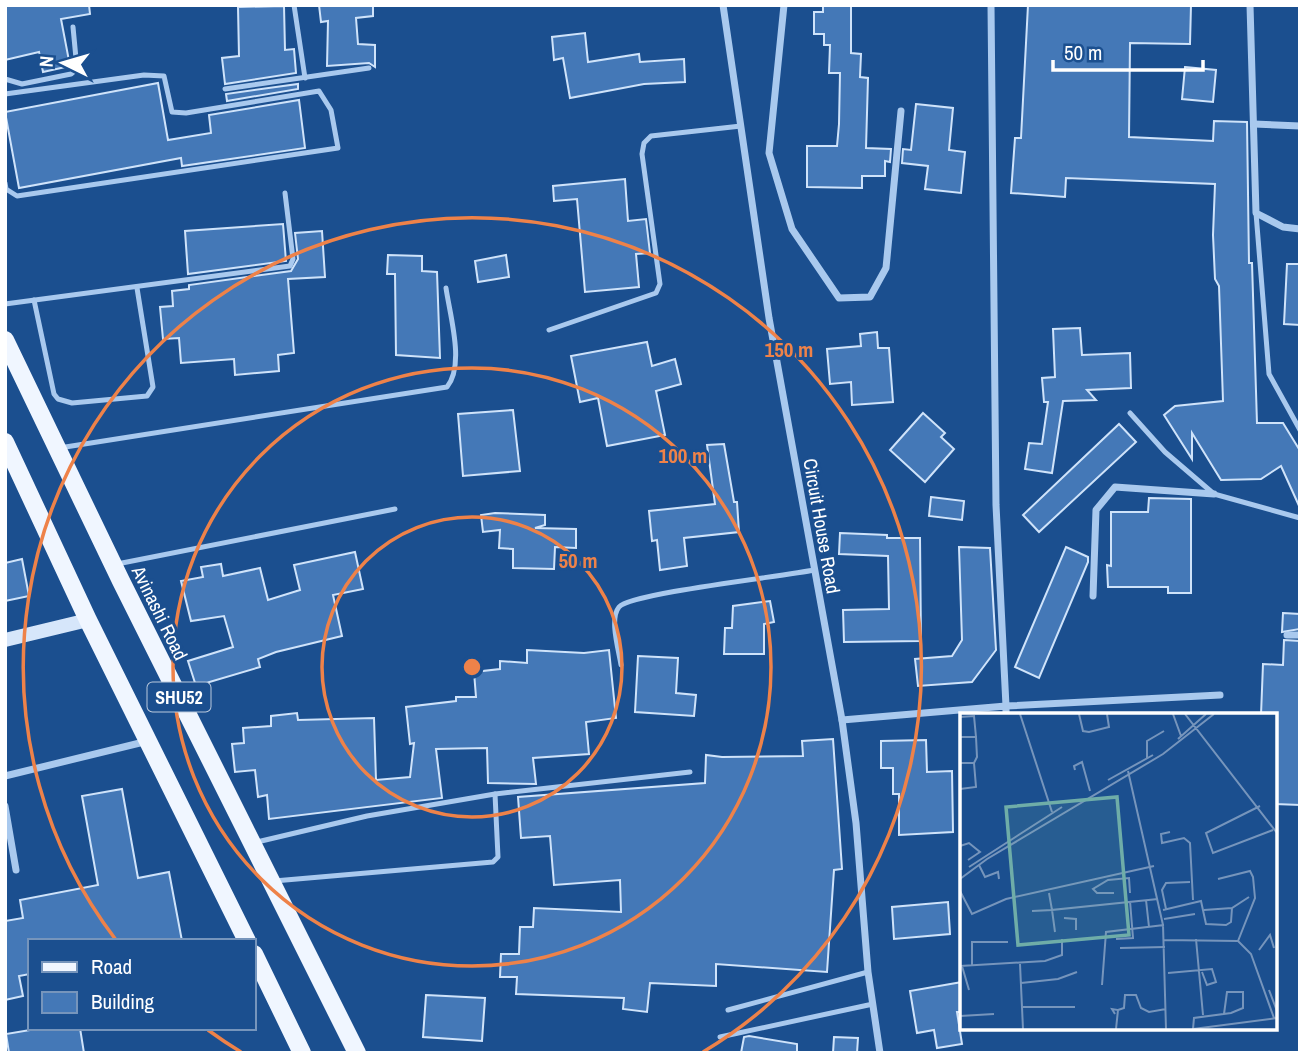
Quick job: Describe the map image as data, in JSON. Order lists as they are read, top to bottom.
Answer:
{
  "streets": {
    "main road": ["Avinashi Road", "SHU52"],
    "street": ["Circuit House Road"]
  },
  "legend": ["Road", "Building"],
  "scale_bar": "50 m",
  "north": "left",
  "rings": ["150 m", "100 m", "50 m"]
}
